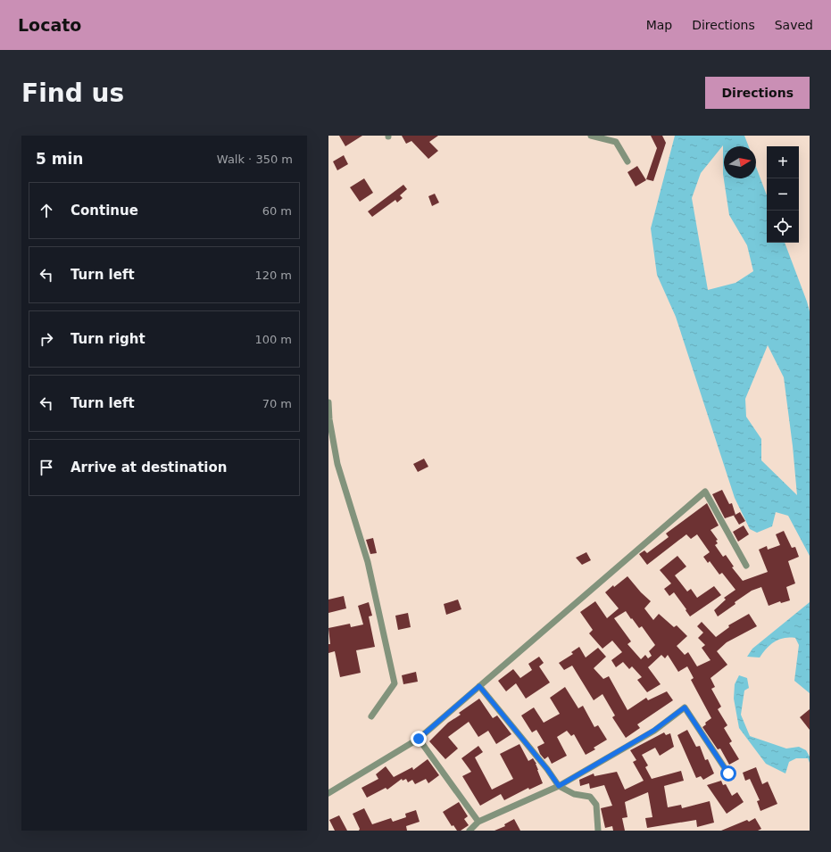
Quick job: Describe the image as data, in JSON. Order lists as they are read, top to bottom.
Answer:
{
  "north": "right",
  "page": {
    "header": "Locato",
    "nav": ["Map", "Directions", "Saved"],
    "buttons": "Directions",
    "title": "Find us",
    "heading": ["5 min", "Walk · 350 m"],
    "map_buttons": ["+", "−"],
    "list": [
      ["Continue", "60 m"],
      ["Turn left", "120 m"],
      ["Turn right", "100 m"],
      ["Turn left", "70 m"],
      "Arrive at destination"
    ]
  }
}
